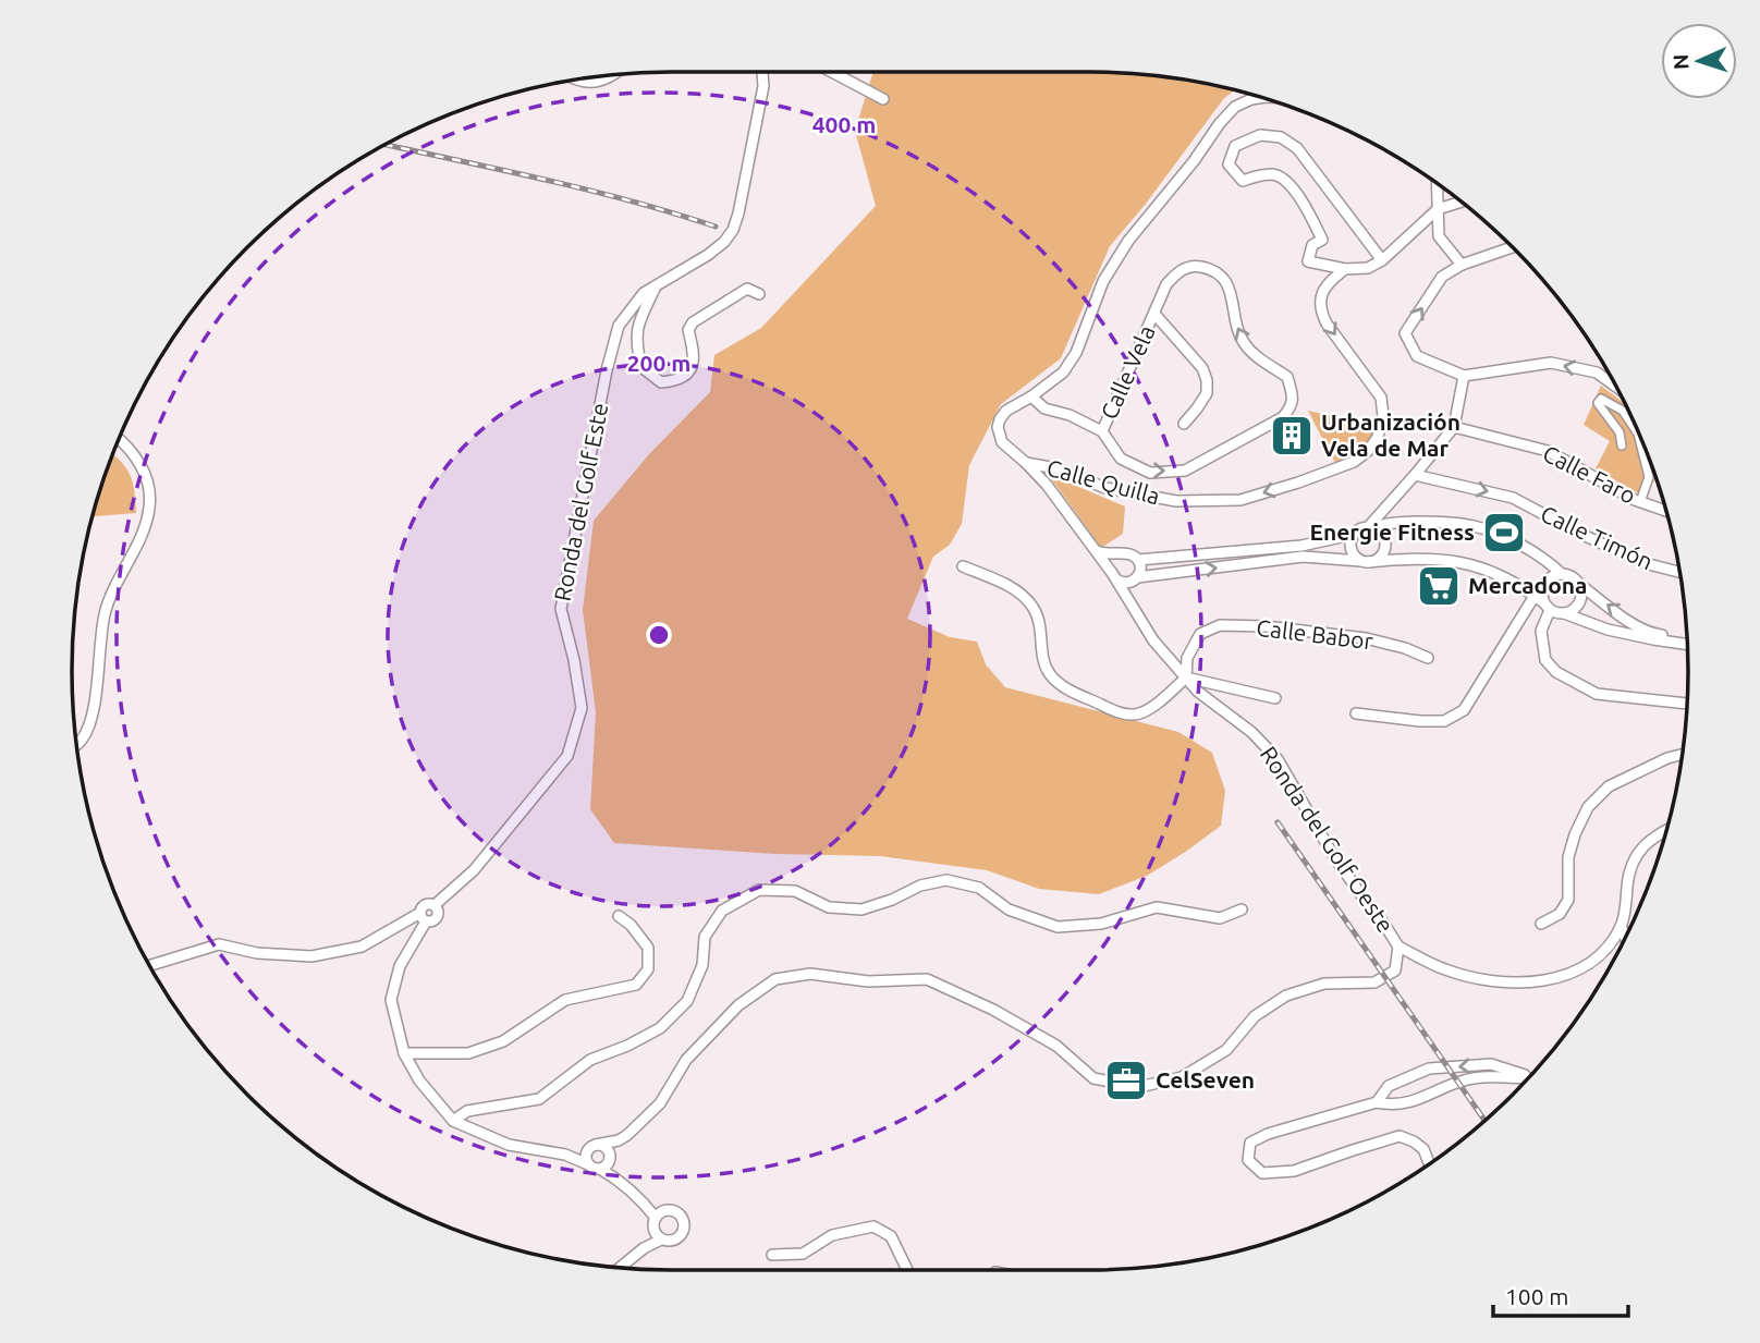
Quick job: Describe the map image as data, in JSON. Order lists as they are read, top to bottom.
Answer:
{
  "streets": {
    "street": [
      "Calle Vela",
      "Calle Faro",
      "Calle Quilla",
      "Ronda del Golf Este",
      "Calle Timón",
      "Calle Babor",
      "Ronda del Golf Oeste"
    ]
  },
  "crossings": [
    ["Calle Vela", "Ronda del Golf Oeste"],
    ["Calle Quilla", "Ronda del Golf Oeste"],
    ["Calle Babor", "Ronda del Golf Oeste"]
  ],
  "places": {
    "building": ["Urbanización Vela de Mar"],
    "sports": ["Energie Fitness"],
    "supermarket": ["Mercadona"],
    "office": ["CelSeven"]
  },
  "scale_bar": "100 m",
  "north": "left",
  "rings": ["400 m", "200 m"]
}
